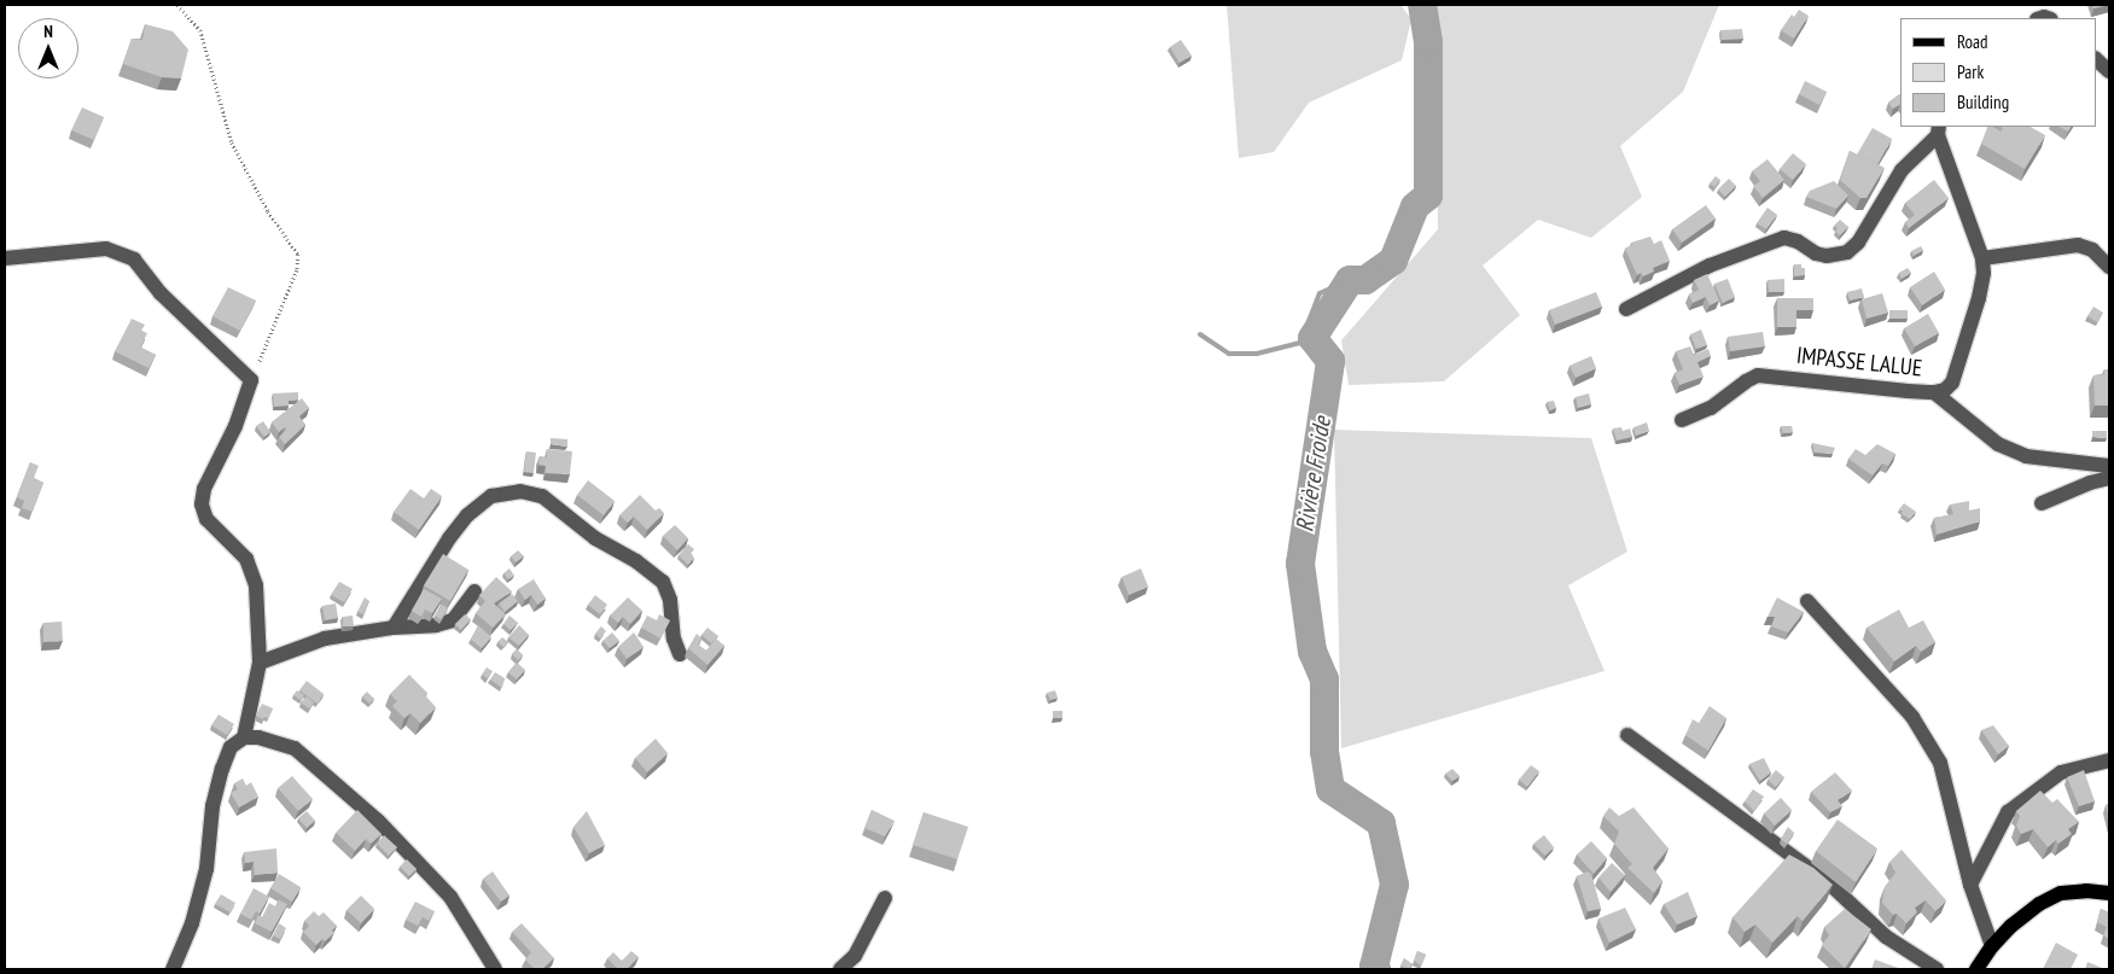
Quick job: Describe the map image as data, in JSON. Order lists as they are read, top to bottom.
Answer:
{
  "streets": {
    "street": ["IMPASSE LALUE"]
  },
  "water": ["Rivière Froide"],
  "legend": ["Road", "Park", "Building"],
  "north": "top"
}
